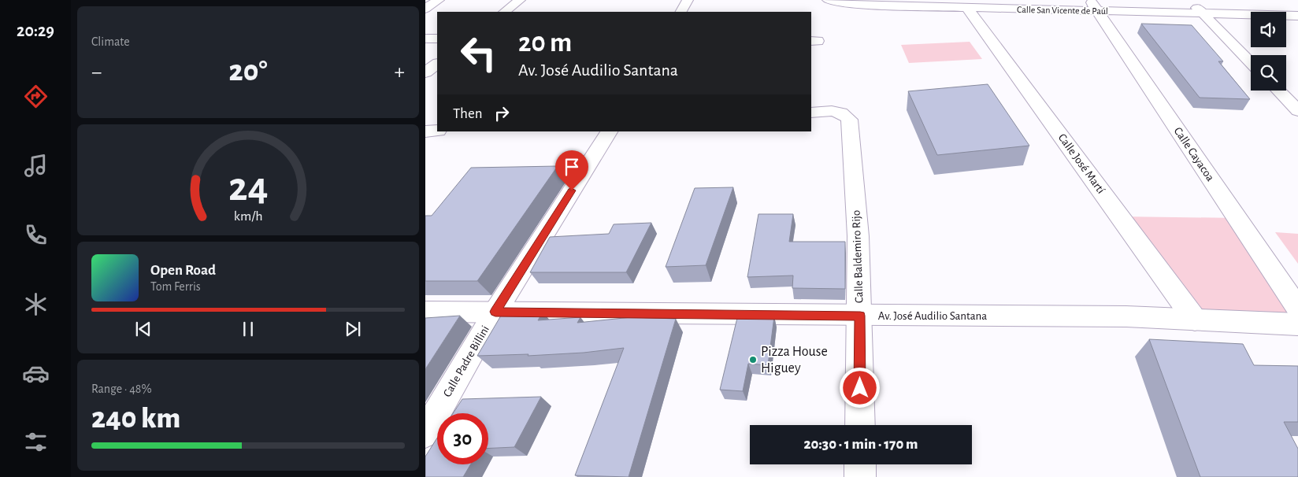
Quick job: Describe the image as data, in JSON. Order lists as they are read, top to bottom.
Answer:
{
  "streets": {
    "street": [
      "Calle San Vicente de Paúl",
      "Calle Cayacoa",
      "Calle José Martí",
      "Calle Baldemiro Rijo",
      "Av. José Audilio Santana",
      "Calle Padre Billini"
    ]
  },
  "crossings": [
    ["Calle San Vicente de Paúl", "Calle Cayacoa"],
    ["Calle San Vicente de Paúl", "Calle José Martí"],
    ["Calle José Martí", "Av. José Audilio Santana"],
    ["Calle Baldemiro Rijo", "Av. José Audilio Santana"],
    ["Av. José Audilio Santana", "Calle Padre Billini"]
  ],
  "places": ["Pizza House Higuey"],
  "page": {
    "tabs": "20:29",
    "tile": [
      "Climate",
      ["Range · 48%", "240 km"]
    ],
    "turn": ["20 m", "Av. José Audilio Santana"],
    "heat": ["−", "20°", "+"],
    "then": "Then",
    "song": ["Open Road", "Tom Ferris"],
    "limit": "30",
    "trip": "20:30 · 1 min · 170 m",
    "gauge": ["24", "km/h"]
  }
}
